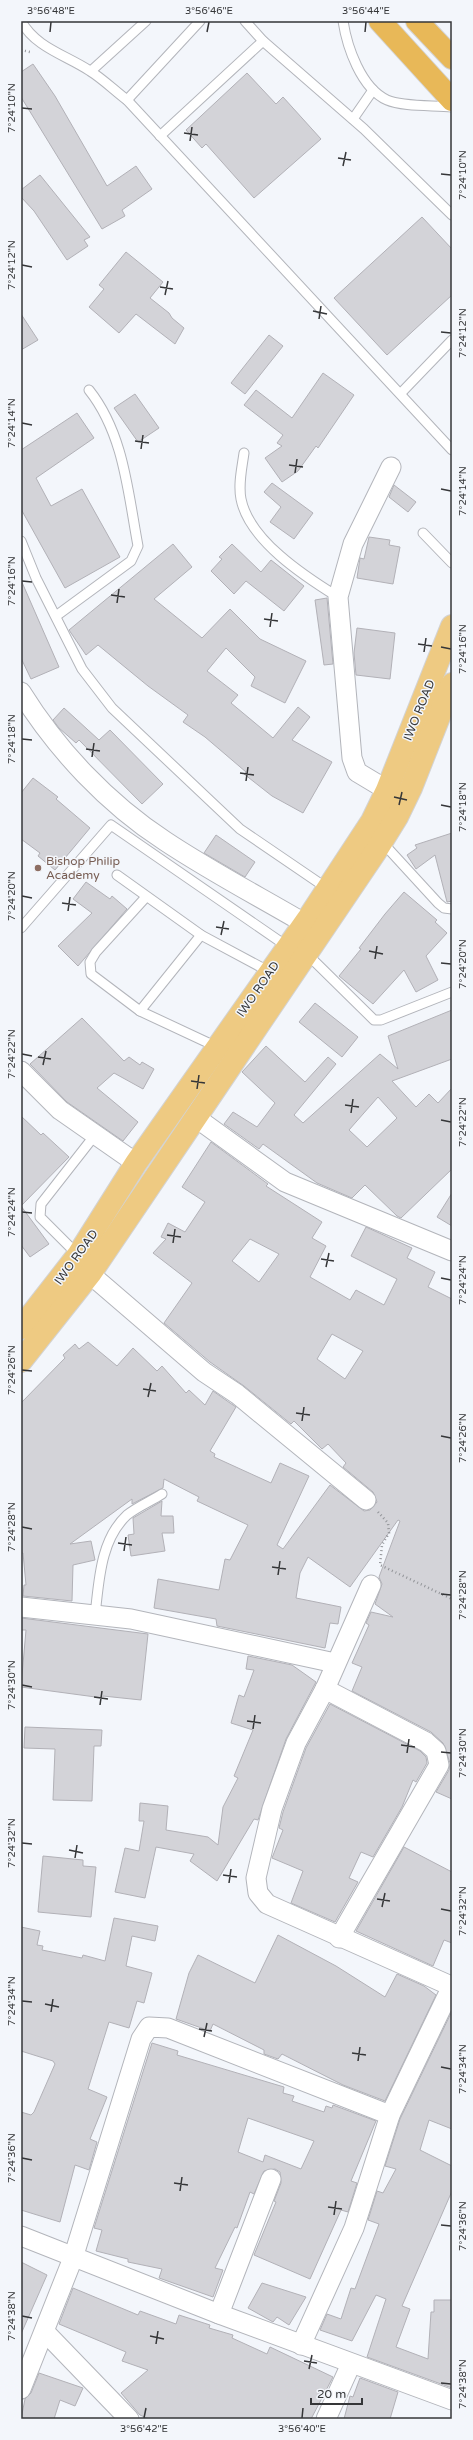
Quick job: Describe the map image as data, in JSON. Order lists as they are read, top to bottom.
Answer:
{
  "streets": {
    "main road": ["IWO ROAD"]
  },
  "places": ["Bishop Philip Academy"],
  "scale_bar": "20 m",
  "coordinates": [
    "3°56'48\"E",
    "3°56'46\"E",
    "3°56'44\"E",
    "7°24'10\"N",
    "7°24'12\"N",
    "7°24'14\"N",
    "7°24'16\"N",
    "7°24'18\"N",
    "7°24'20\"N",
    "7°24'22\"N",
    "7°24'24\"N",
    "7°24'26\"N",
    "7°24'28\"N",
    "7°24'30\"N",
    "7°24'32\"N",
    "7°24'34\"N",
    "7°24'36\"N",
    "7°24'38\"N",
    "3°56'42\"E",
    "3°56'40\"E"
  ]
}
